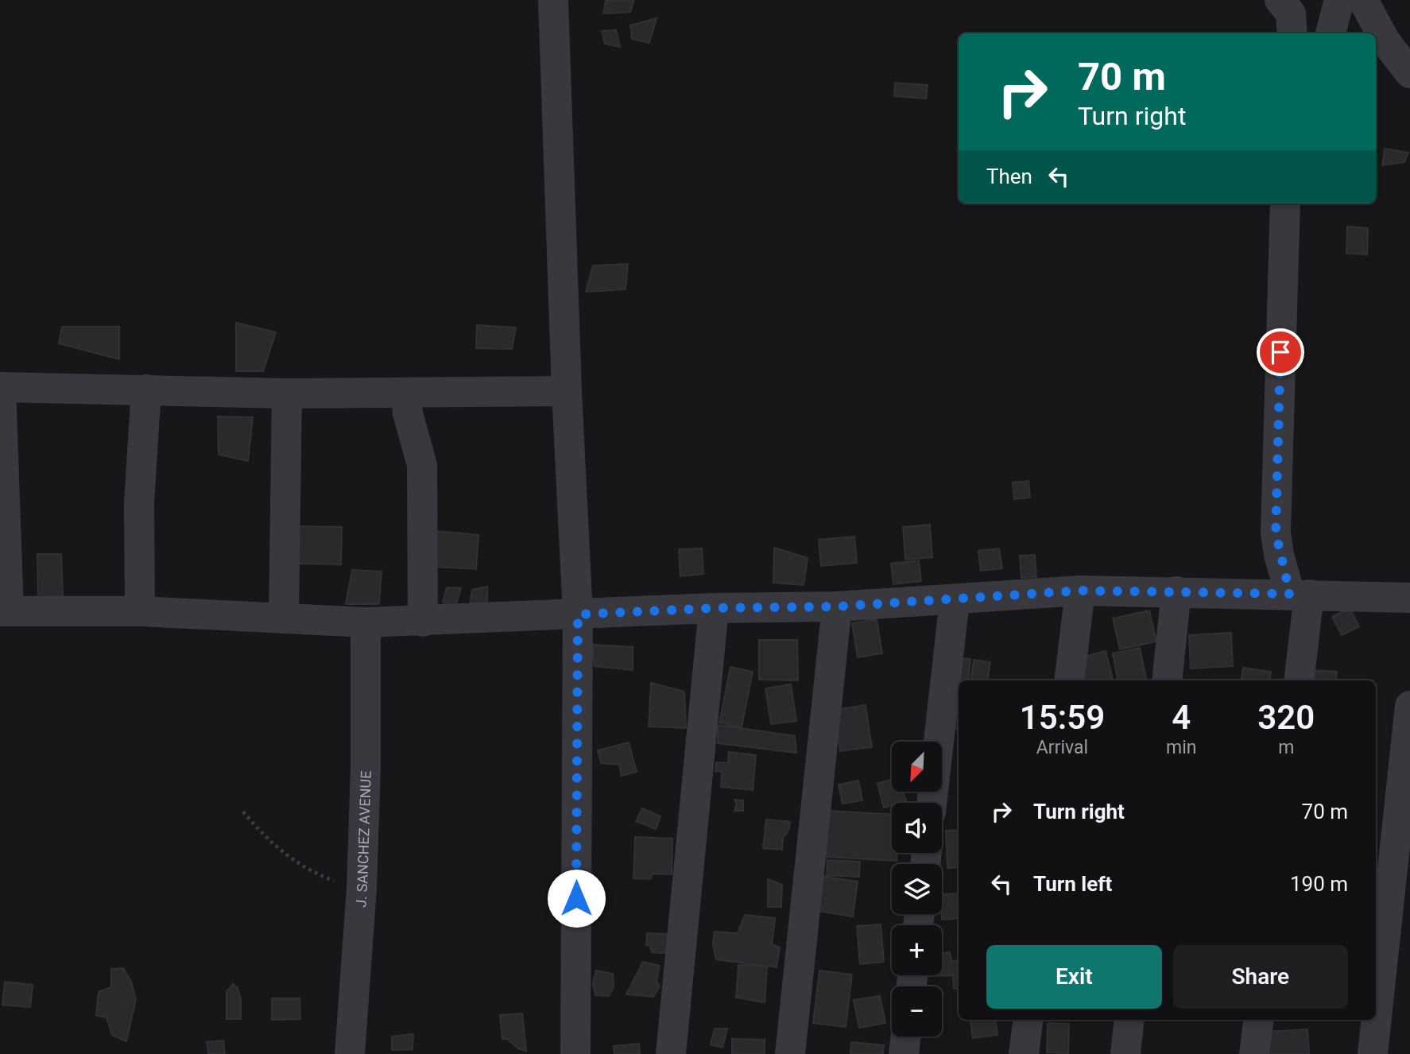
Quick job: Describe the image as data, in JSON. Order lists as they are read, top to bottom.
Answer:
{
  "streets": {
    "street": ["J. SANCHEZ AVENUE"]
  },
  "north": "bottom left",
  "page": {
    "turn": ["70 m", "Turn right"],
    "then": "Then",
    "eta": [
      "15:59",
      "Arrival",
      "4",
      "min",
      "320",
      "m"
    ],
    "map_buttons": ["+", "−"],
    "list": [
      {
        "name": "Turn right",
        "value": "70 m"
      },
      {
        "name": "Turn left",
        "value": "190 m"
      }
    ],
    "buttons": ["Exit", "Share"]
  }
}
